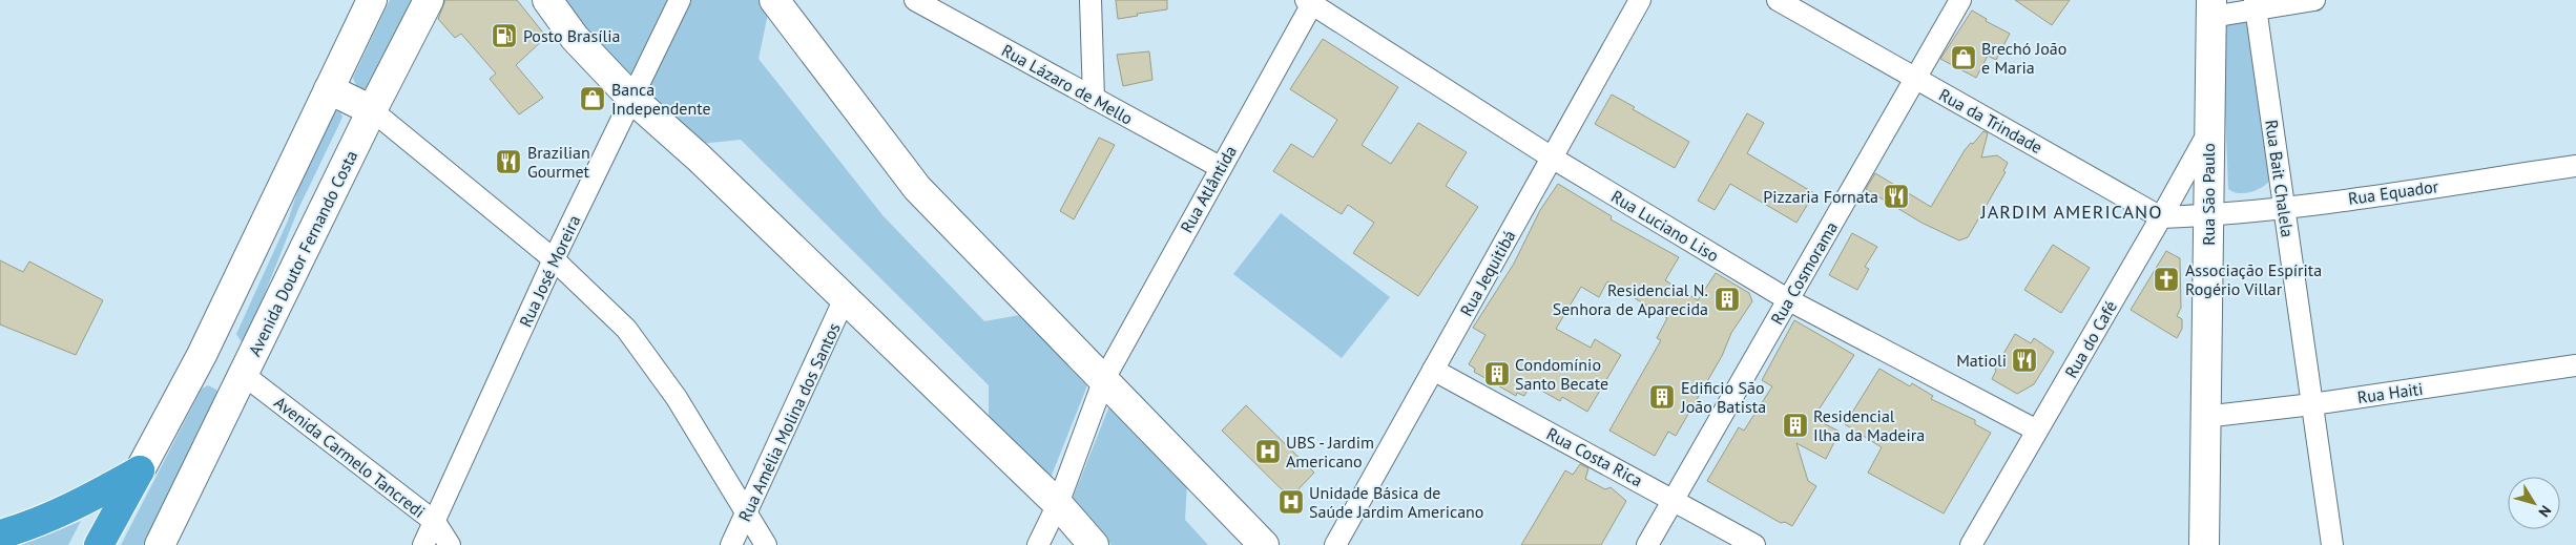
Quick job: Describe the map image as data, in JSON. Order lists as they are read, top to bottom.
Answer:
{
  "streets": {
    "main road": ["Rua São Paulo", "Avenida Doutor Fernando Costa"],
    "street": [
      "Rua Lázaro de Mello",
      "Rua da Trindade",
      "Rua Bait Chalela",
      "Rua Atlântida",
      "Rua Equador",
      "Rua Luciano Liso",
      "Rua José Moreira",
      "Rua Jequitibá",
      "Rua Cosmorama",
      "Rua do Café",
      "Rua Haiti",
      "Rua Amélia Molina dos Santos",
      "Avenida Carmelo Tancredi",
      "Rua Costa Rica"
    ]
  },
  "crossings": [
    ["Rua Lázaro de Mello", "Rua Atlântida"],
    ["Rua da Trindade", "Rua Cosmorama"],
    ["Rua da Trindade", "Rua do Café"],
    ["Rua Bait Chalela", "Rua Equador"],
    ["Rua Bait Chalela", "Rua Haiti"],
    ["Rua Atlântida", "Rua Luciano Liso"],
    ["Rua Equador", "Rua São Paulo"],
    ["Rua São Paulo", "Rua do Café"],
    ["Rua São Paulo", "Rua Haiti"],
    ["Rua Luciano Liso", "Rua Jequitibá"],
    ["Rua Luciano Liso", "Rua Cosmorama"],
    ["Rua Luciano Liso", "Rua do Café"],
    ["Avenida Doutor Fernando Costa", "Avenida Carmelo Tancredi"],
    ["Rua José Moreira", "Avenida Carmelo Tancredi"],
    ["Rua Jequitibá", "Rua Costa Rica"],
    ["Rua Cosmorama", "Rua Costa Rica"]
  ],
  "districts": ["JARDIM AMERICANO"],
  "places": {
    "fuel station": ["Posto Brasília"],
    "shop": ["Brechó João e Maria", "Banca Independente"],
    "restaurant": ["Brazilian Gourmet", "Pizzaria Fornata", "Matioli"],
    "church": ["Associação Espírita Rogério Villar"],
    "building": [
      "Residencial N. Senhora de Aparecida",
      "Condomínio Santo Becate",
      "Edificio São João Batista",
      "Residencial Ilha da Madeira"
    ],
    "hospital": ["UBS - Jardim Americano", "Unidade Básica de Saúde Jardim Americano"]
  },
  "north": "bottom right"
}
